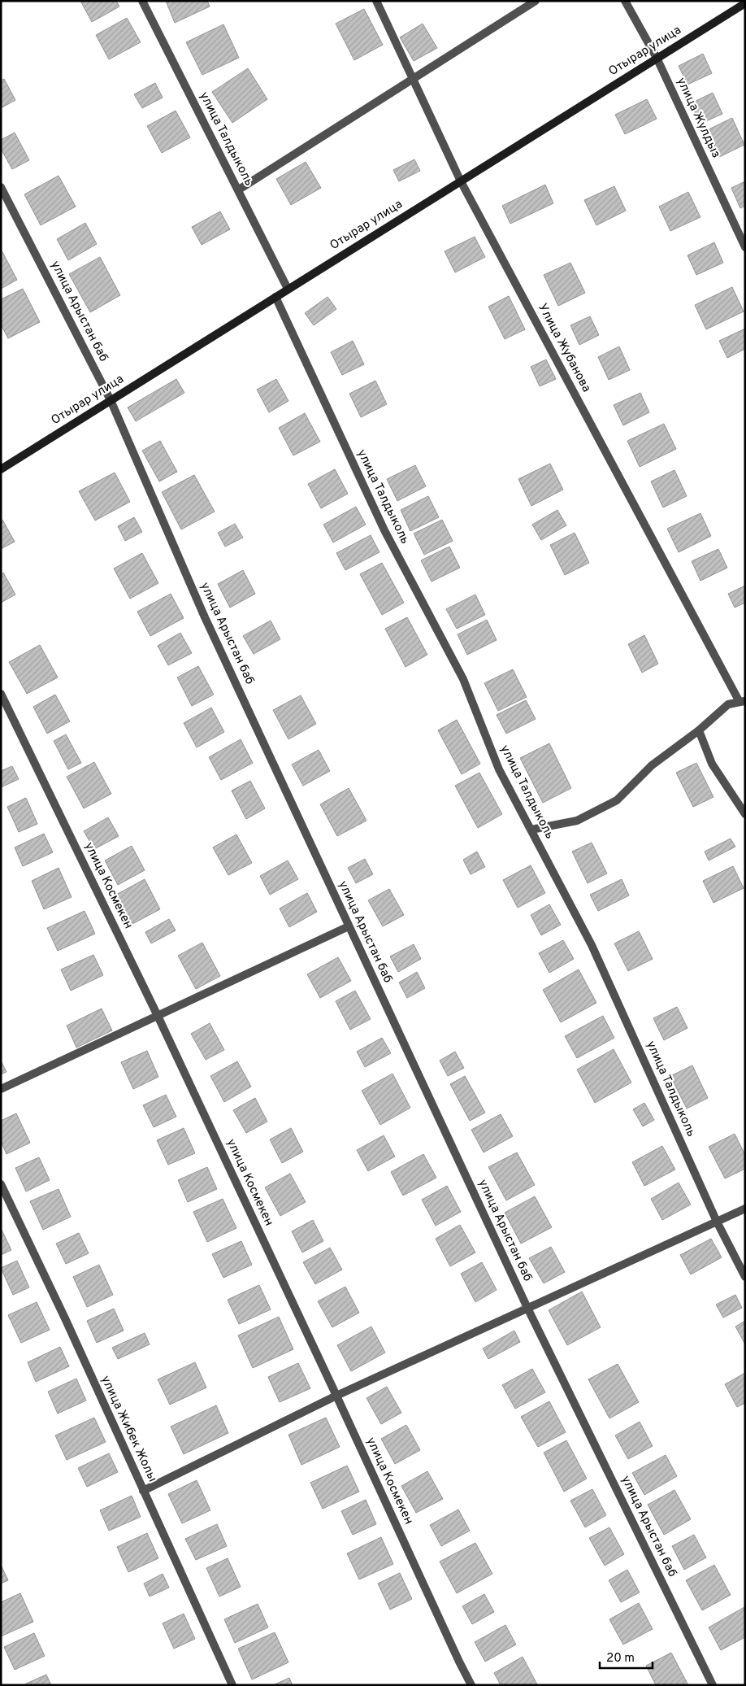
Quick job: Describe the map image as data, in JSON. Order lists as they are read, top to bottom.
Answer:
{
  "streets": {
    "street": [
      "Отырар улица",
      "улица Жулдыз",
      "улица Талдыколь",
      "улица Арыстан баб",
      "Улица Жубанова",
      "улица Космекен",
      "улица Жибек Жолы"
    ]
  },
  "crossings": [
    ["Отырар улица", "улица Жулдыз"],
    ["Отырар улица", "улица Талдыколь"],
    ["Отырар улица", "улица Арыстан баб"],
    ["Отырар улица", "Улица Жубанова"]
  ],
  "scale_bar": "20 m"
}
